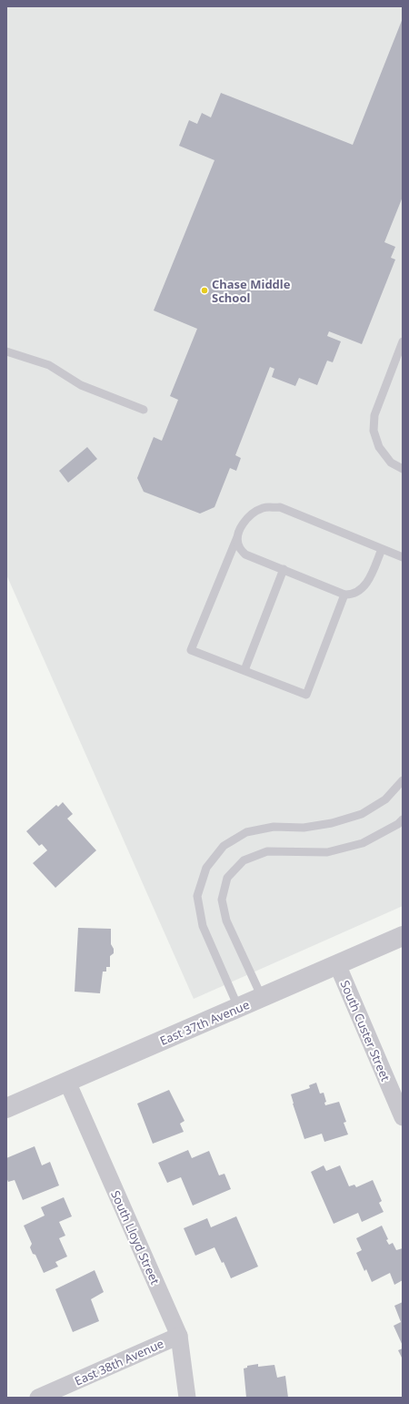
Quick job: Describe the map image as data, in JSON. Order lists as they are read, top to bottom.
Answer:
{
  "streets": {
    "street": [
      "East 37th Avenue",
      "South Custer Street",
      "South Lloyd Street",
      "East 38th Avenue"
    ]
  },
  "crossings": [
    ["East 37th Avenue", "South Custer Street"],
    ["East 37th Avenue", "South Lloyd Street"],
    ["South Lloyd Street", "East 38th Avenue"]
  ],
  "places": ["Chase Middle School"]
}
